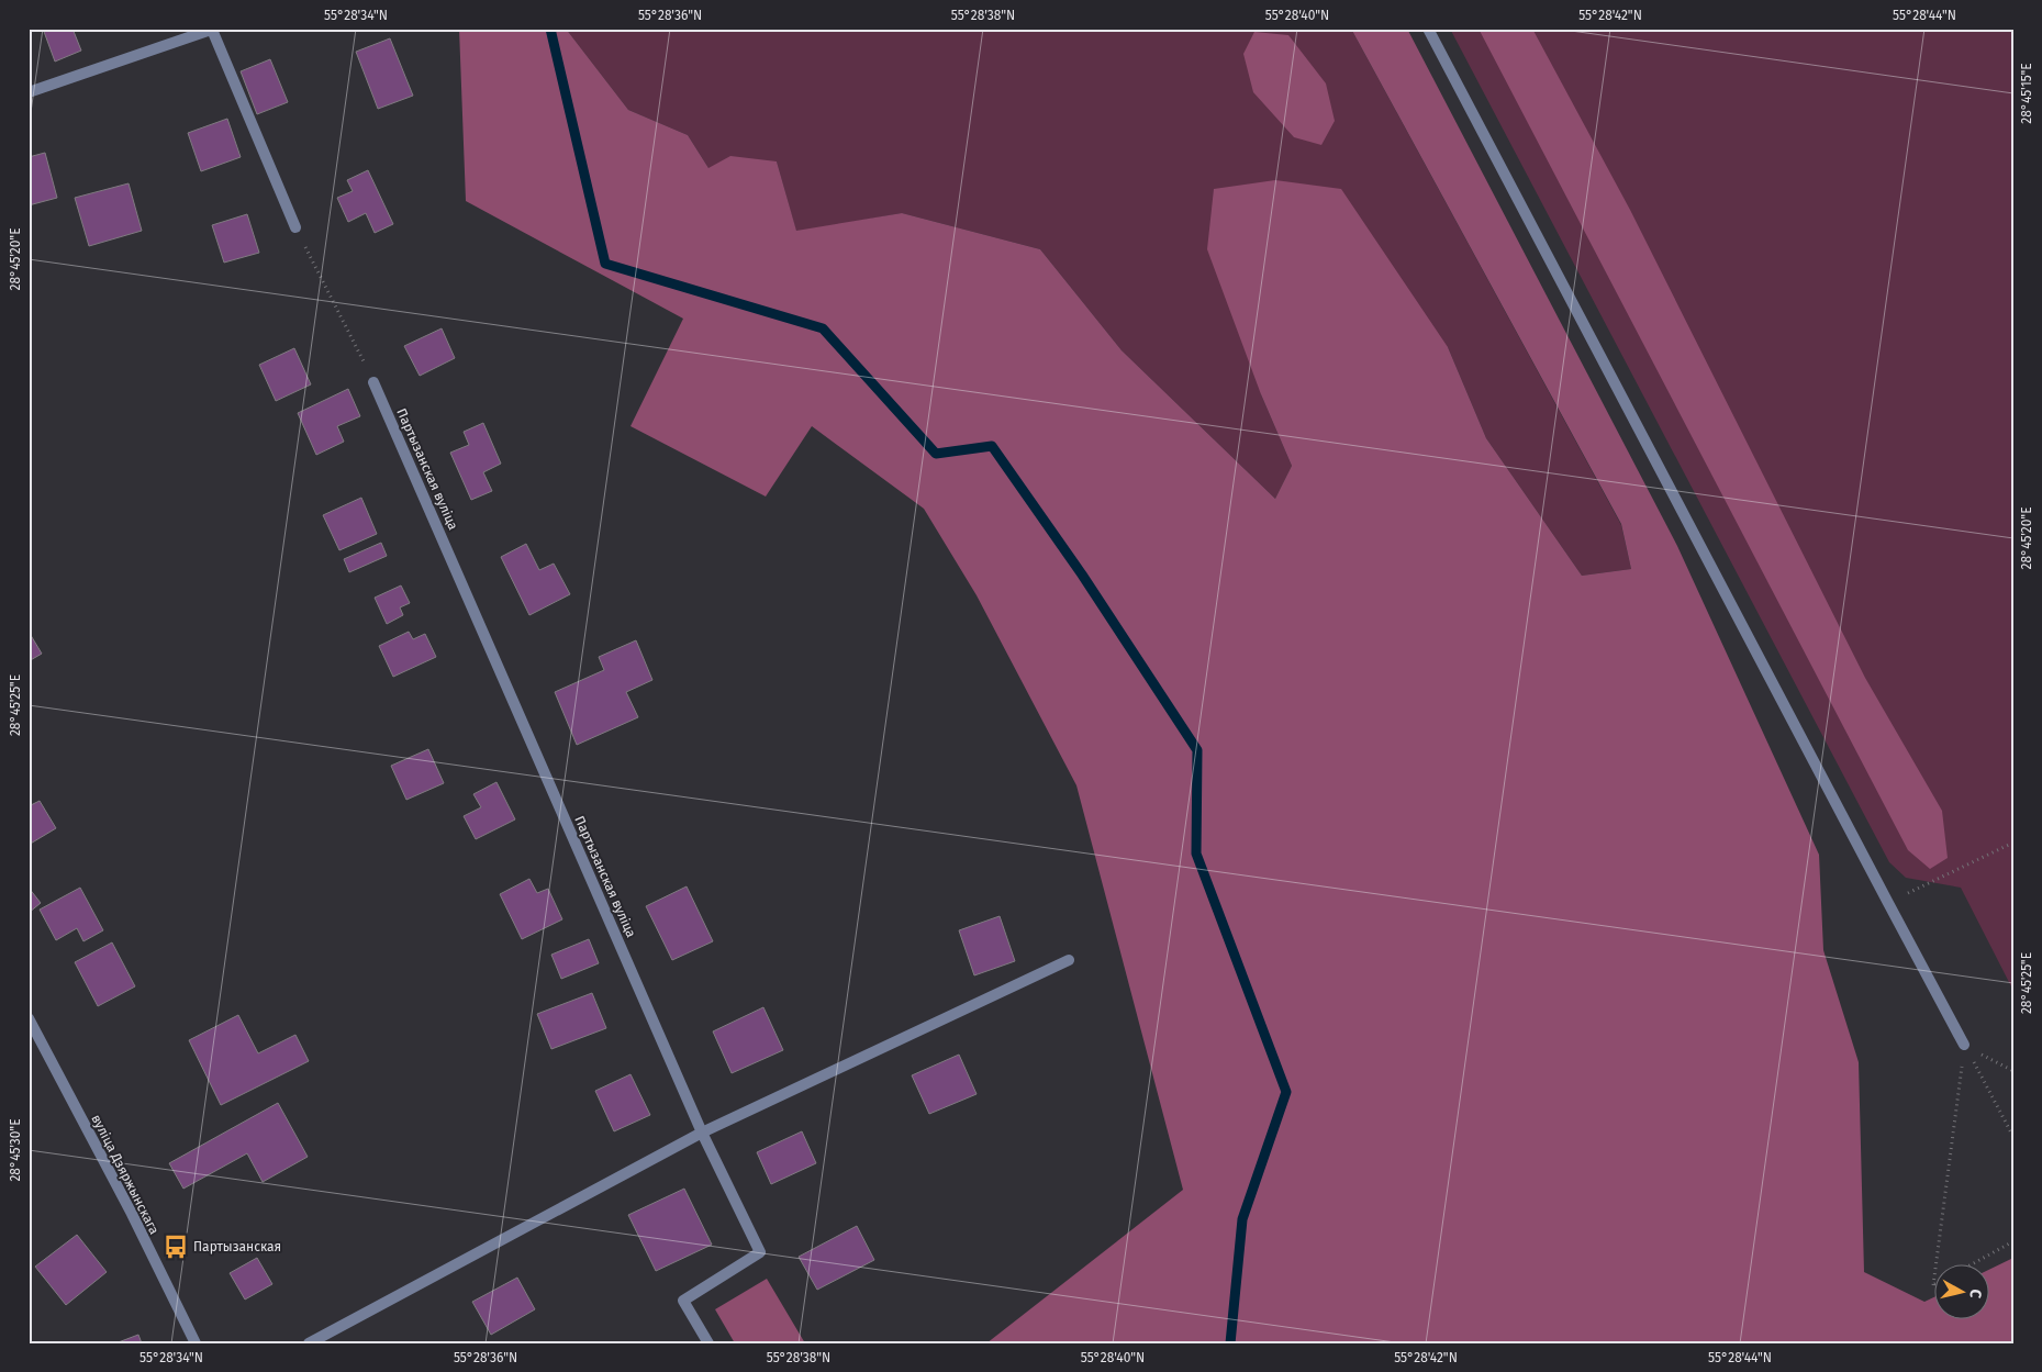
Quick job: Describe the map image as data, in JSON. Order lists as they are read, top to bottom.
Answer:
{
  "streets": {
    "street": ["Партызанская вуліца", "вуліца Дзяржынскага"]
  },
  "places": {
    "bus stop": ["Партызанская"]
  },
  "north": "right",
  "coordinates": [
    "55°28'34\"N",
    "55°28'36\"N",
    "55°28'38\"N",
    "55°28'40\"N",
    "55°28'42\"N",
    "55°28'44\"N",
    "28°45'15\"E",
    "28°45'20\"E",
    "28°45'25\"E",
    "28°45'30\"E"
  ]
}
